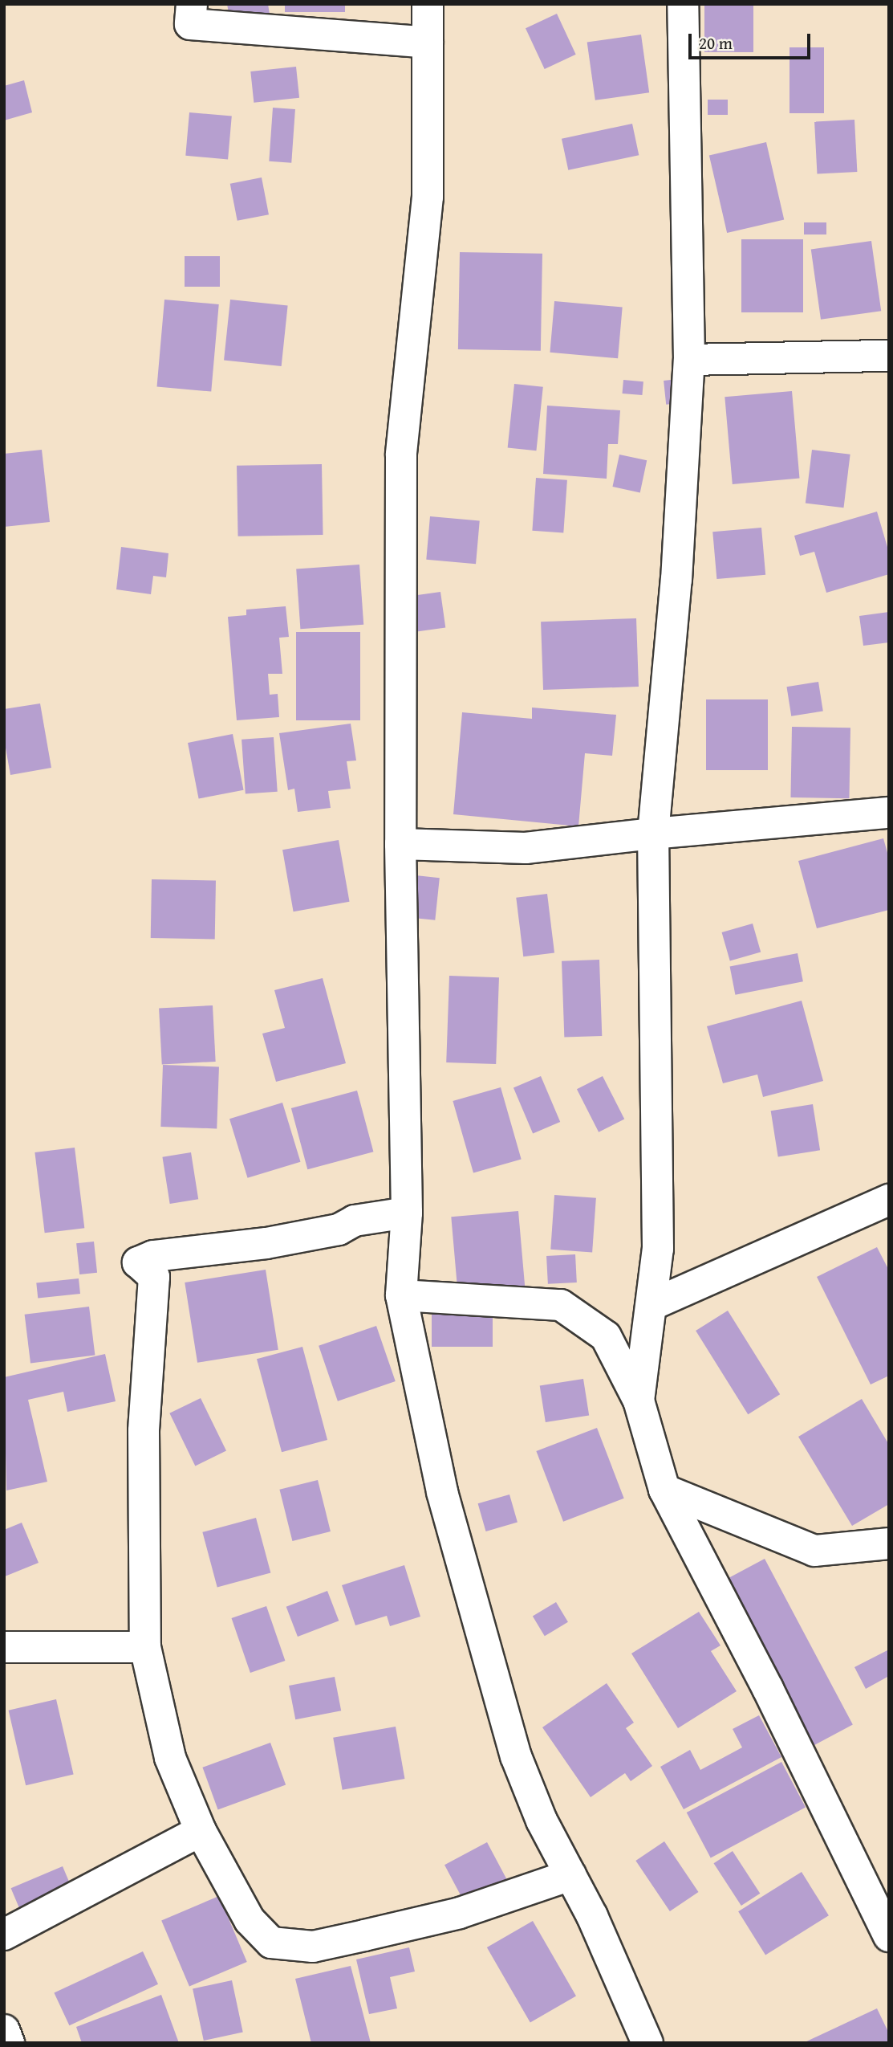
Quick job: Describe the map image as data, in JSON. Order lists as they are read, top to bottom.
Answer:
{
  "scale_bar": "20 m"
}
